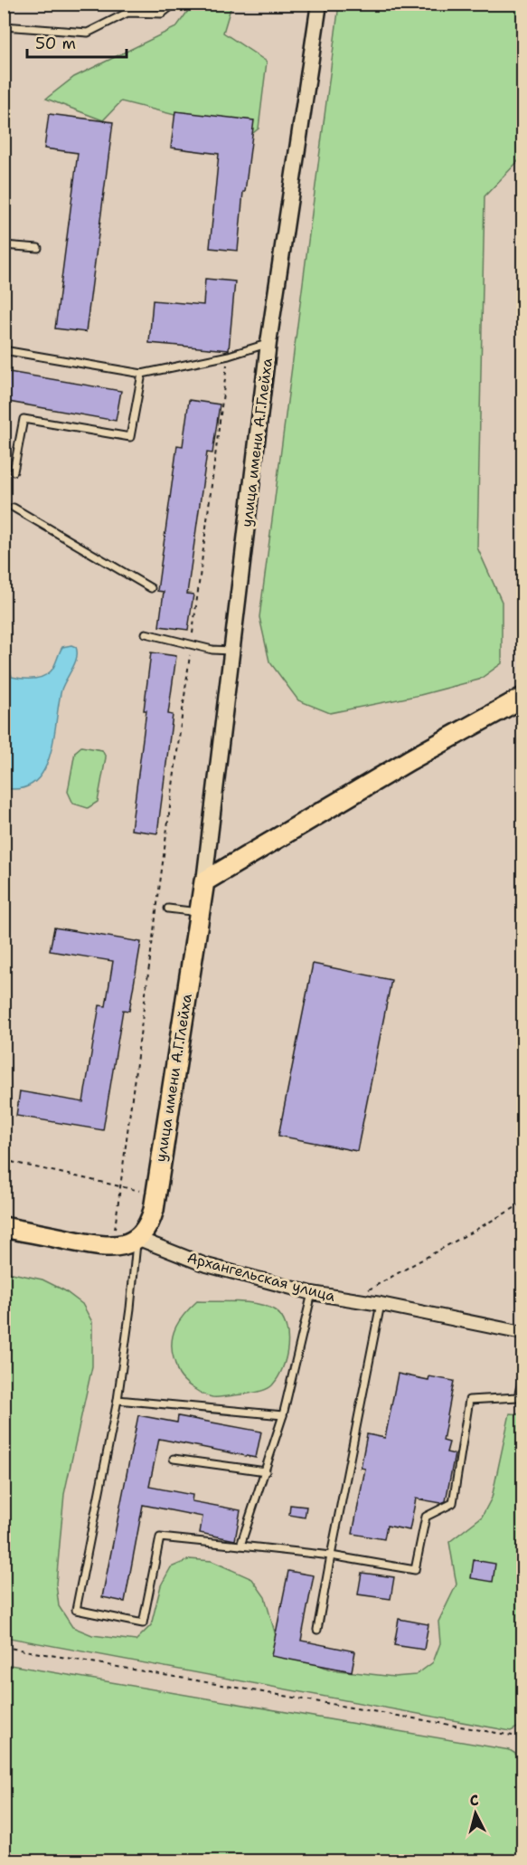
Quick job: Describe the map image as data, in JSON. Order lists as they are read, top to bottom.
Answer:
{
  "streets": {
    "main road": ["улица имени А.Г.Глейха"],
    "street": ["Архангельская улица"]
  },
  "crossings": [
    ["улица имени А.Г.Глейха", "Архангельская улица"]
  ],
  "scale_bar": "50 m",
  "north": "top"
}
